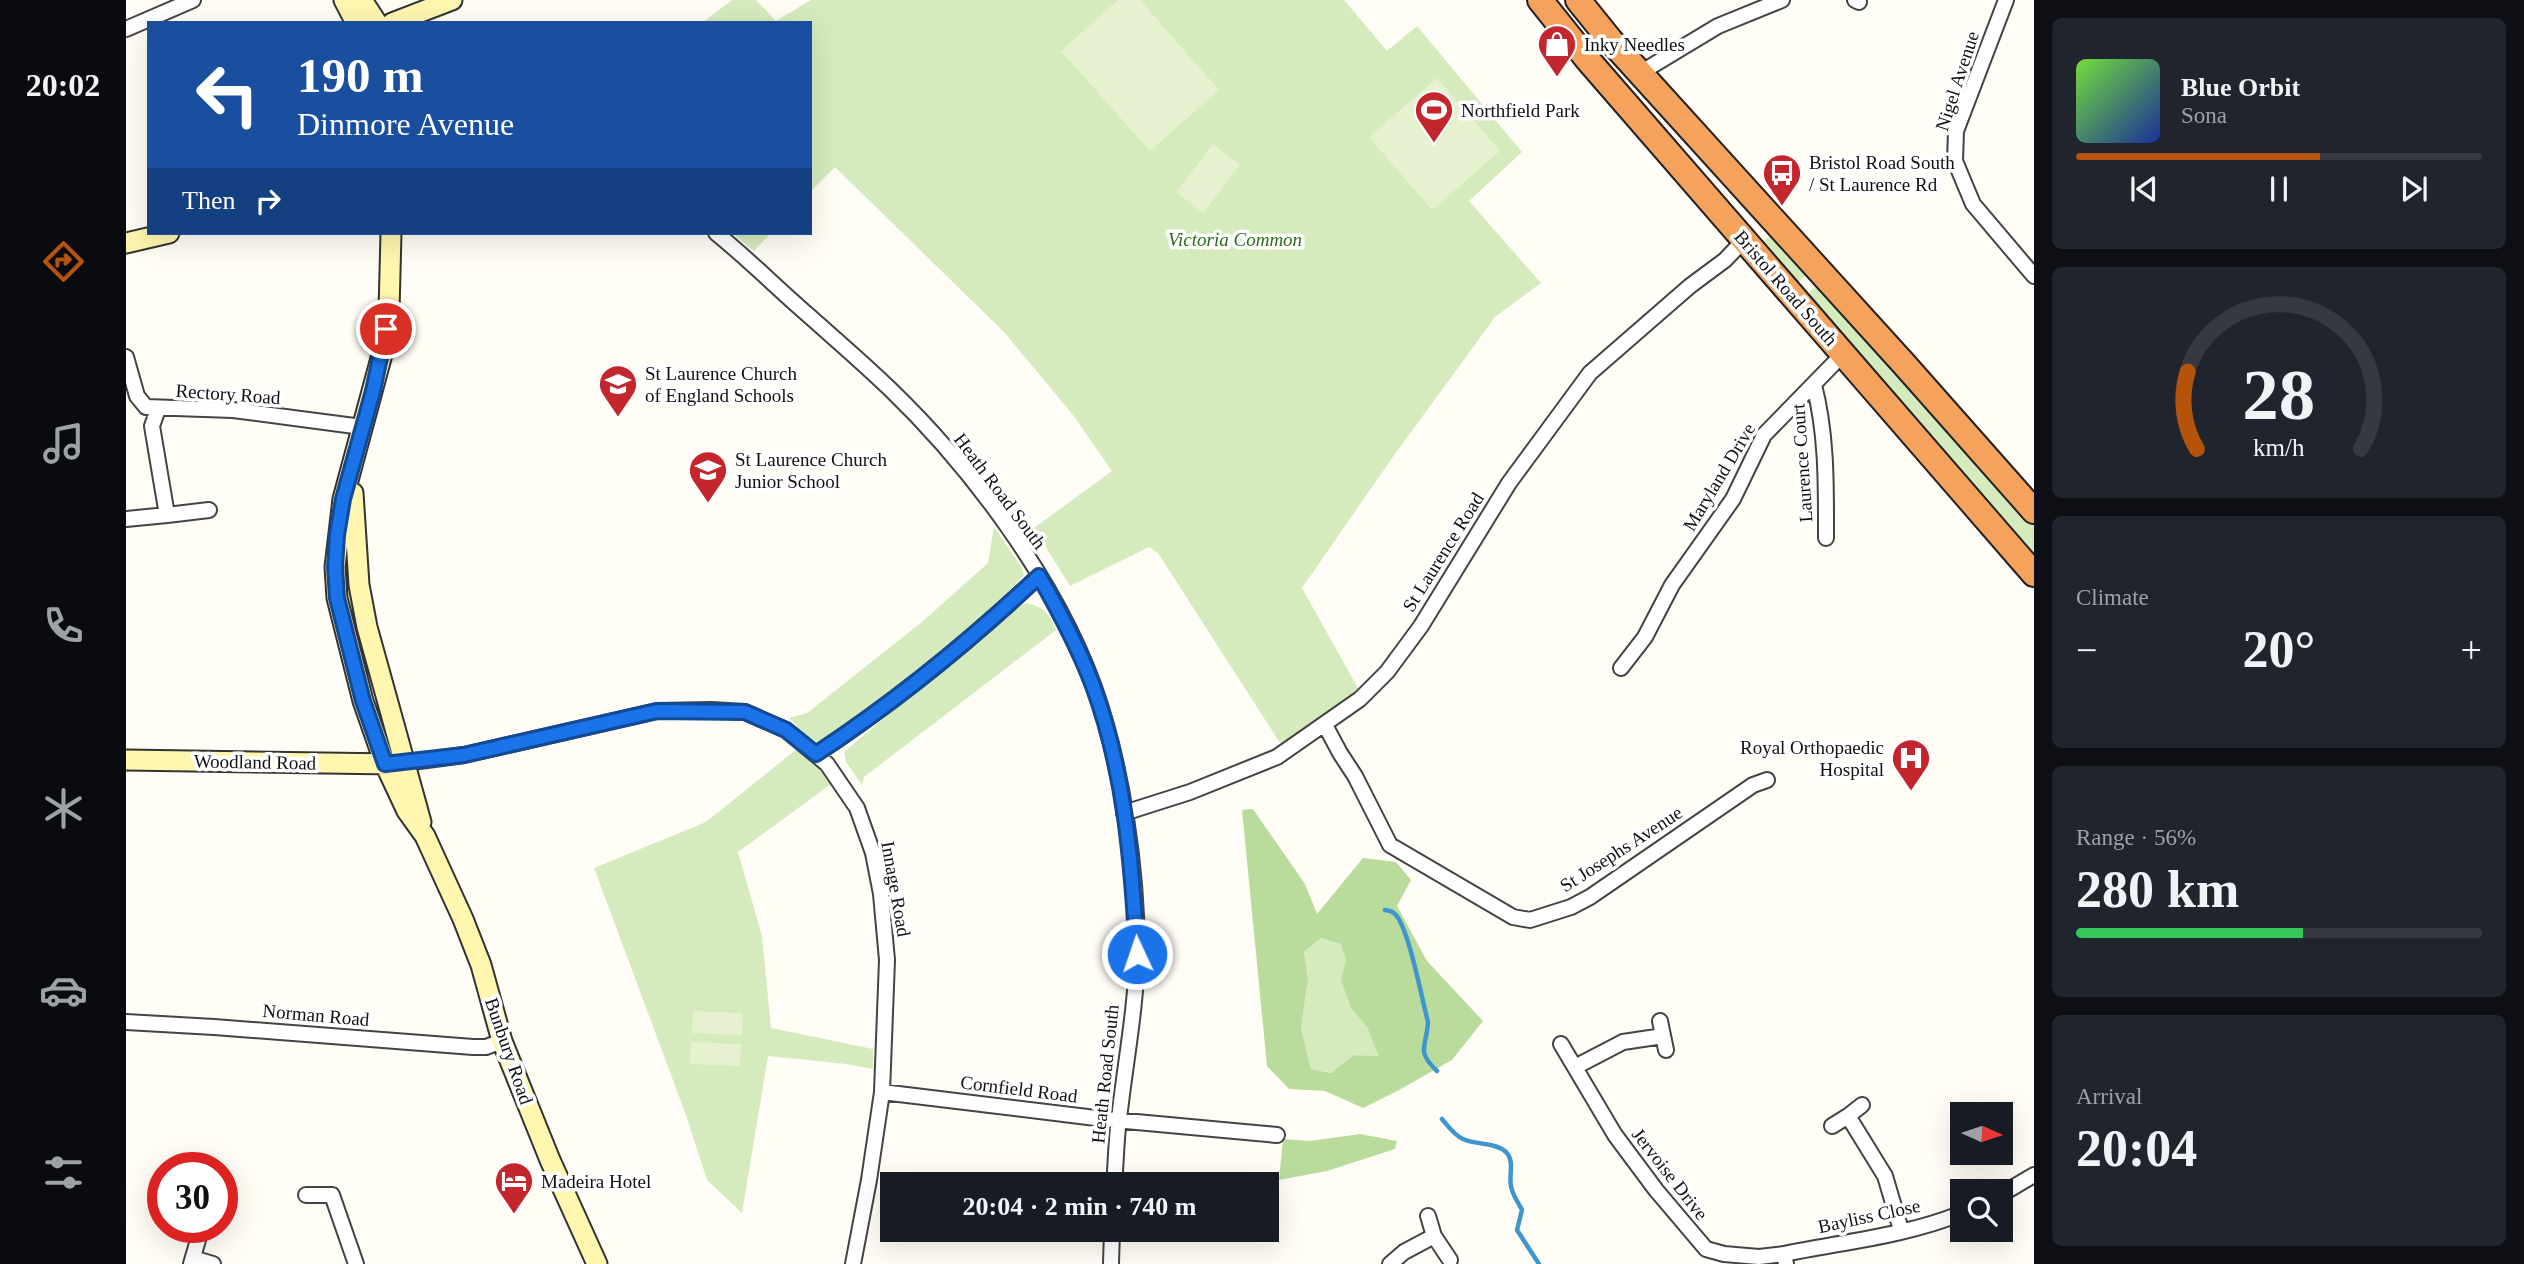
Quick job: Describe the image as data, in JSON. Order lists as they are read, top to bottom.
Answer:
{
  "streets": {
    "highway": ["Bristol Road South"],
    "main road": ["Woodland Road", "Bunbury Road"],
    "street": [
      "Nigel Avenue",
      "Rectory Road",
      "Laurence Court",
      "Maryland Drive",
      "Heath Road South",
      "St Laurence Road",
      "St Josephs Avenue",
      "Innage Road",
      "Norman Road",
      "Cornfield Road",
      "Jervoise Drive",
      "Bayliss Close"
    ]
  },
  "crossings": [
    ["Bristol Road South", "Maryland Drive"],
    ["Bristol Road South", "St Laurence Road"],
    ["Rectory Road", "Bunbury Road"],
    ["Laurence Court", "Maryland Drive"],
    ["Heath Road South", "St Laurence Road"],
    ["Heath Road South", "Cornfield Road"],
    ["St Laurence Road", "St Josephs Avenue"],
    ["Woodland Road", "Innage Road"],
    ["Woodland Road", "Bunbury Road"],
    ["Innage Road", "Bunbury Road"],
    ["Innage Road", "Cornfield Road"],
    ["Norman Road", "Bunbury Road"],
    ["Jervoise Drive", "Bayliss Close"]
  ],
  "parks": ["Victoria Common"],
  "places": {
    "shop": ["Inky Needles"],
    "sports": ["Northfield Park"],
    "bus stop": ["Bristol Road South / St Laurence Rd"],
    "school or university": ["St Laurence Church of England Schools", "St Laurence Church Junior School"],
    "hospital": ["Royal Orthopaedic Hospital"],
    "hotel": ["Madeira Hotel"]
  },
  "north": "right",
  "page": {
    "tabs": "20:02",
    "turn": ["190 m", "Dinmore Avenue"],
    "song": ["Blue Orbit", "Sona"],
    "then": "Then",
    "tile": [
      "Climate",
      ["Range · 56%", "280 km"],
      ["Arrival", "20:04"]
    ],
    "heat": ["−", "20°", "+"],
    "limit": "30",
    "trip": "20:04 · 2 min · 740 m",
    "gauge": ["28", "km/h"]
  }
}
